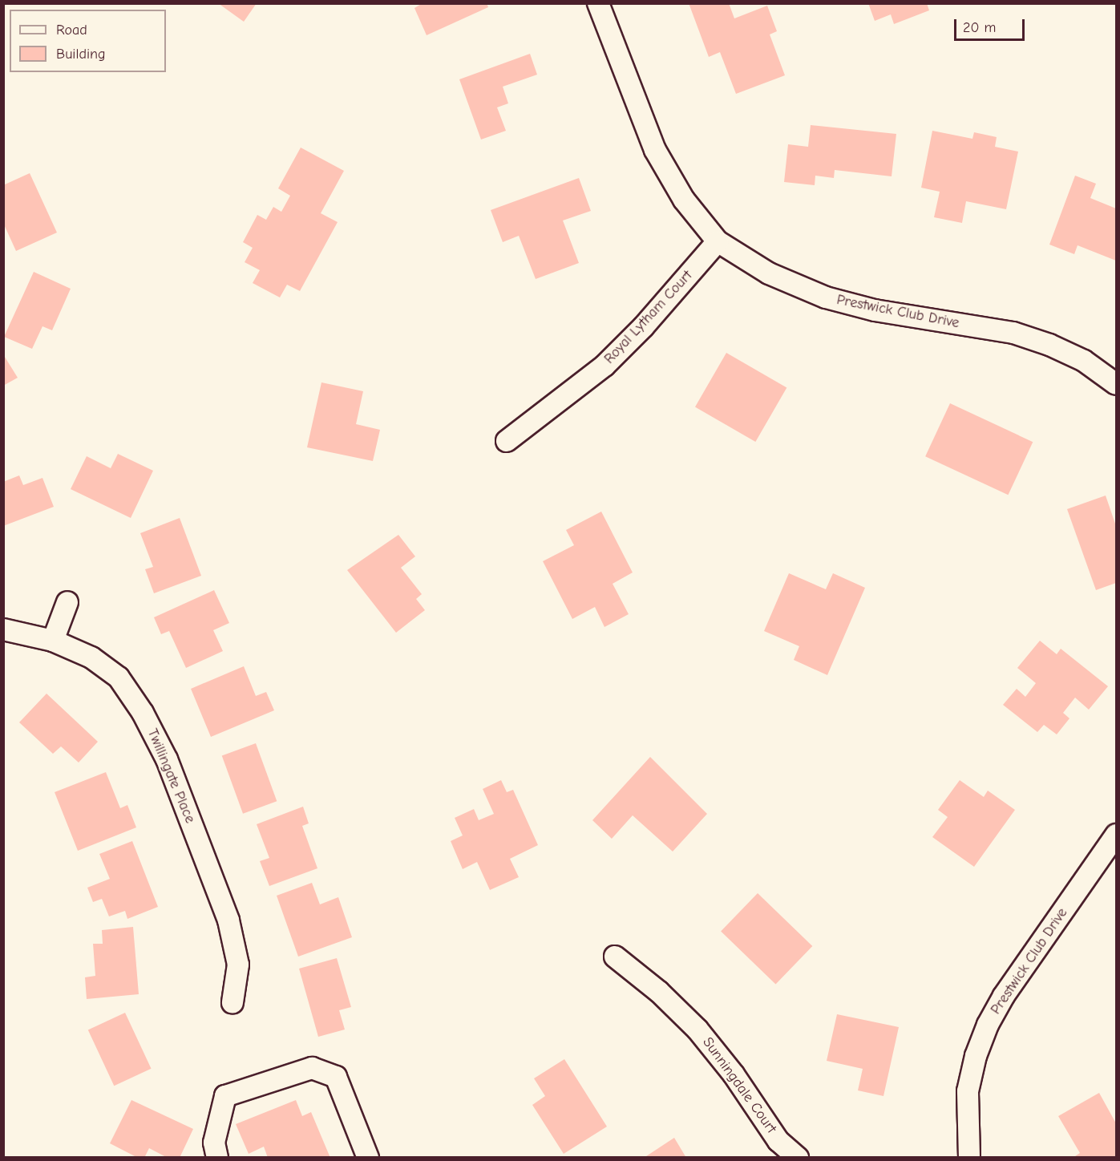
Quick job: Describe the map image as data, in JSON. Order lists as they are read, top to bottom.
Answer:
{
  "streets": {
    "street": [
      "Prestwick Club Drive",
      "Royal Lytham Court",
      "Twillingate Place",
      "Sunningdale Court"
    ]
  },
  "crossings": [
    ["Prestwick Club Drive", "Royal Lytham Court"]
  ],
  "legend": ["Road", "Building"],
  "scale_bar": "20 m"
}
